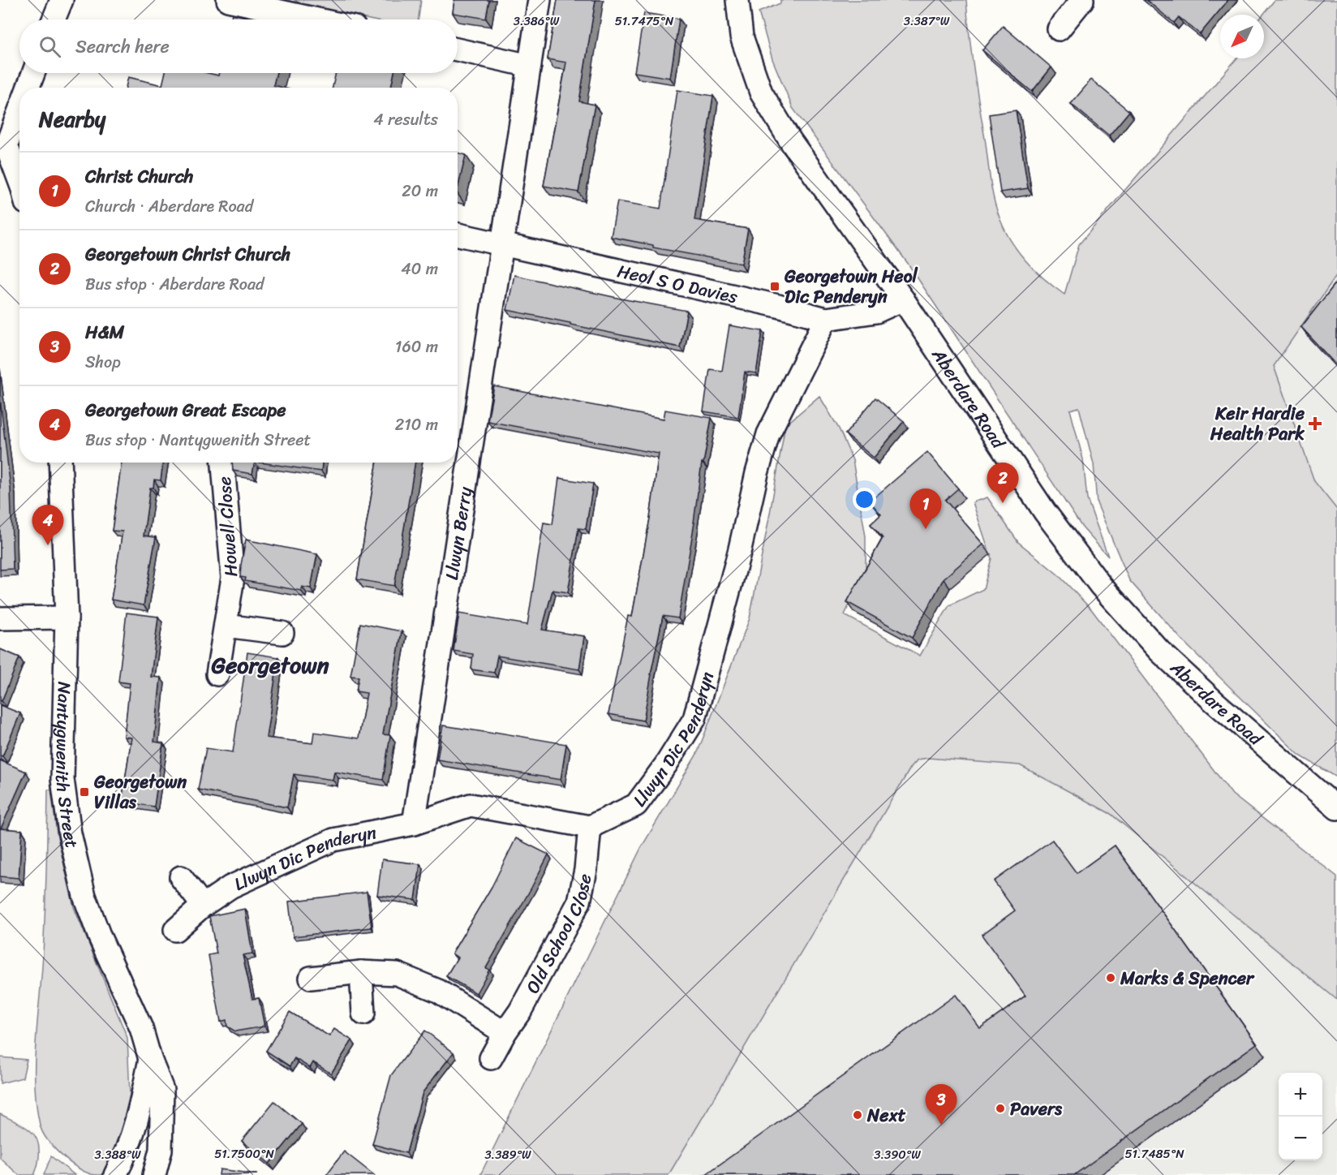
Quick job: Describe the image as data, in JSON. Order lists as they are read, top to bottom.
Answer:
{
  "streets": {
    "street": [
      "Heol S O Davies",
      "Aberdare Road",
      "Howell Close",
      "Llwyn Berry",
      "Llwyn Dic Penderyn",
      "Nantygwenith Street",
      "Old School Close"
    ]
  },
  "crossings": [
    ["Heol S O Davies", "Aberdare Road"],
    ["Heol S O Davies", "Llwyn Berry"],
    ["Heol S O Davies", "Llwyn Dic Penderyn"],
    ["Llwyn Berry", "Llwyn Dic Penderyn"],
    ["Llwyn Dic Penderyn", "Old School Close"]
  ],
  "districts": ["Georgetown"],
  "places": {
    "transit": ["Georgetown Heol Dic Penderyn", "Georgetown Villas"],
    "health": ["Keir Hardie Health Park"],
    "other": ["Marks & Spencer", "Pavers", "Next"]
  },
  "north": "bottom left",
  "page": {
    "search": "Search here",
    "heading": ["Nearby", "4 results"],
    "list": [
      {
        "mark": "1",
        "name": "Christ Church",
        "note": "Church · Aberdare Road",
        "value": "20 m"
      },
      {
        "mark": "2",
        "name": "Georgetown Christ Church",
        "note": "Bus stop · Aberdare Road",
        "value": "40 m"
      },
      {
        "mark": "3",
        "name": "H&M",
        "note": "Shop",
        "value": "160 m"
      },
      {
        "mark": "4",
        "name": "Georgetown Great Escape",
        "note": "Bus stop · Nantygwenith Street",
        "value": "210 m"
      }
    ],
    "pins": [
      "2",
      "1",
      "4",
      "3"
    ],
    "map_buttons": ["+", "−"]
  },
  "coordinates": [
    "3.386°W",
    "3.387°W",
    "51.7475°N",
    "51.7500°N",
    "51.7485°N",
    "3.388°W",
    "3.389°W",
    "3.390°W"
  ]
}
